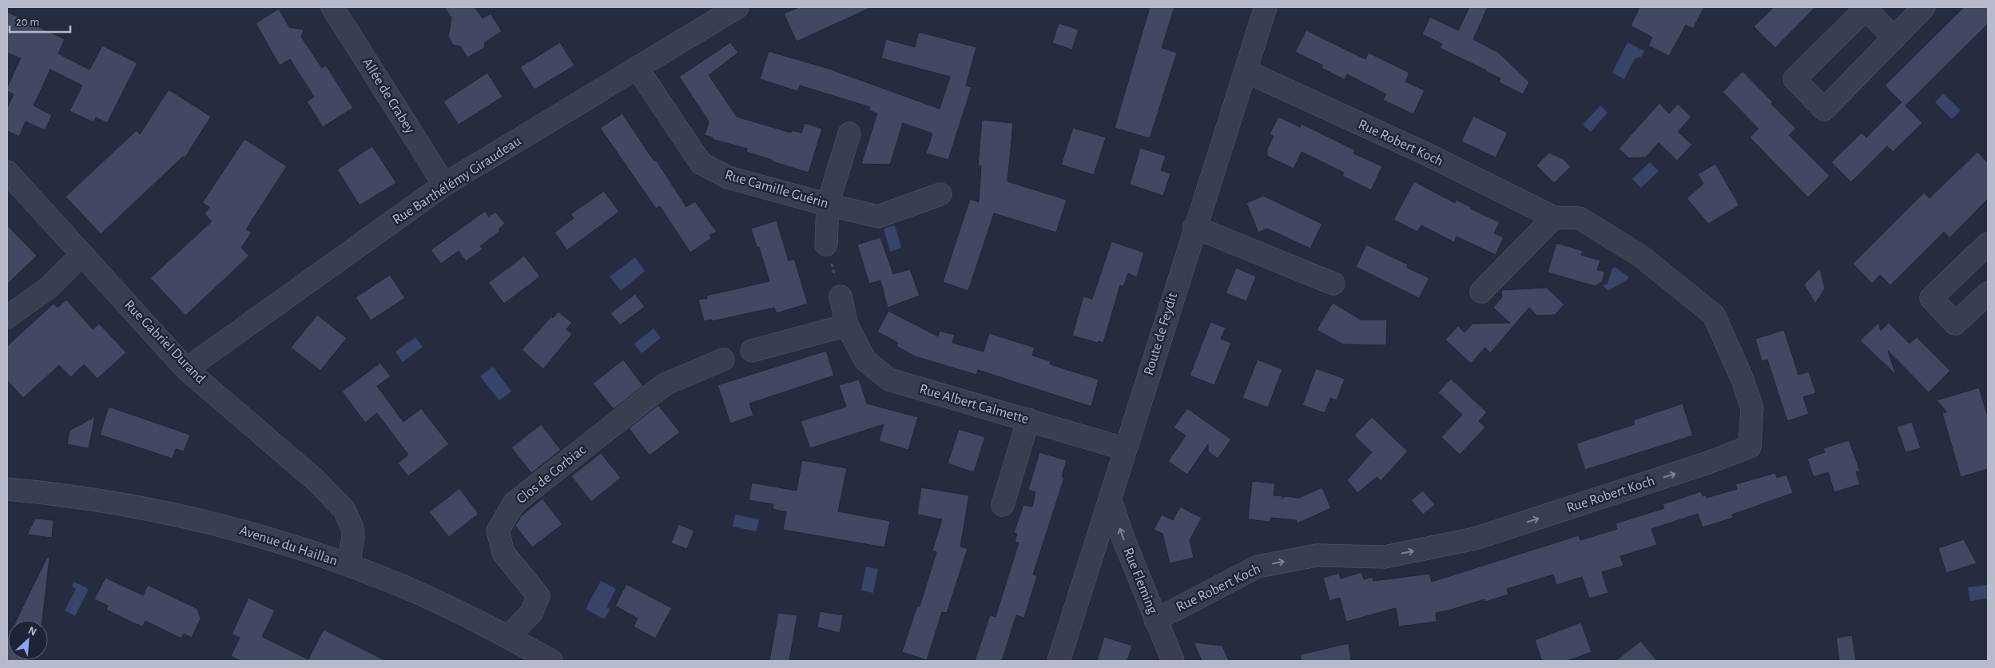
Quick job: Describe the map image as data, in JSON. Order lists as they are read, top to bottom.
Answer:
{
  "streets": {
    "street": [
      "Allée de Crabey",
      "Rue Robert Koch",
      "Rue Barthélémy Giraudeau",
      "Rue Camille Guérin",
      "Route de Feydit",
      "Rue Gabriel Durand",
      "Rue Albert Calmette",
      "Clos de Corbiac",
      "Avenue du Haillan",
      "Rue Fleming"
    ]
  },
  "crossings": [
    ["Allée de Crabey", "Rue Barthélémy Giraudeau"],
    ["Rue Robert Koch", "Route de Feydit"],
    ["Rue Robert Koch", "Rue Fleming"],
    ["Rue Barthélémy Giraudeau", "Rue Camille Guérin"],
    ["Rue Barthélémy Giraudeau", "Rue Gabriel Durand"],
    ["Route de Feydit", "Rue Albert Calmette"],
    ["Route de Feydit", "Rue Fleming"],
    ["Rue Gabriel Durand", "Avenue du Haillan"],
    ["Clos de Corbiac", "Avenue du Haillan"]
  ],
  "one_way": ["Rue Fleming"],
  "scale_bar": "20 m",
  "north": "top right"
}
